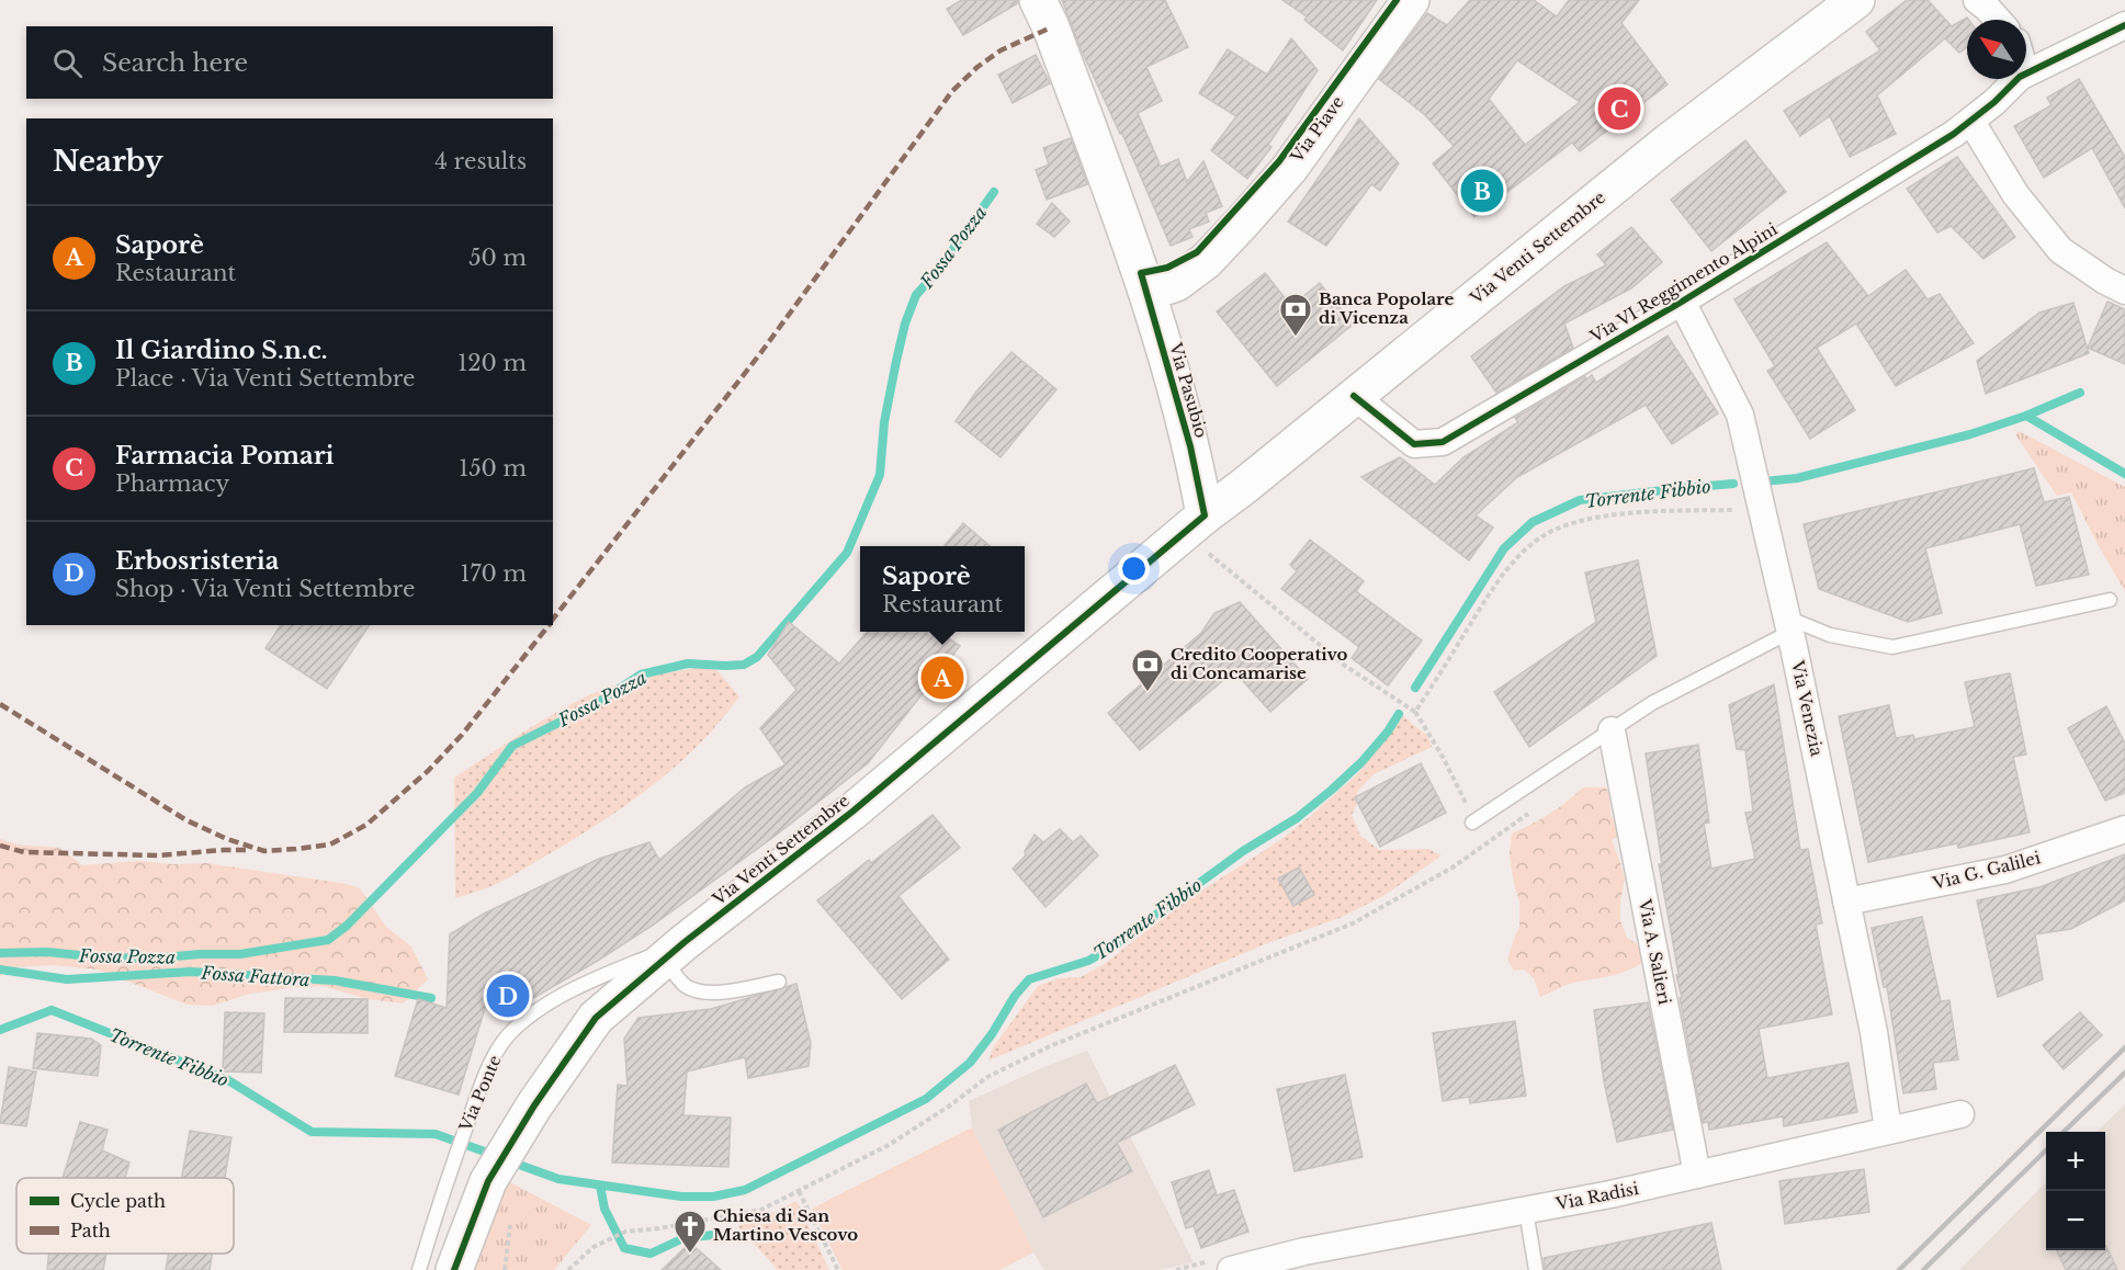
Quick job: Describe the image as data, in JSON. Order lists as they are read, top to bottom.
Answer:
{
  "streets": {
    "main road": ["Via Piave", "Via Venti Settembre", "Via Pasubio"],
    "street": [
      "Via VI Reggimento Alpini",
      "Via Venezia",
      "Via G. Galilei",
      "Via A. Salieri",
      "Via Radisi"
    ],
    "lane": ["Via Ponte"]
  },
  "crossings": [
    ["Via Piave", "Via Pasubio"],
    ["Via Venti Settembre", "Via VI Reggimento Alpini"],
    ["Via Venti Settembre", "Via Pasubio"],
    ["Via Venti Settembre", "Via Ponte"],
    ["Via VI Reggimento Alpini", "Via Venezia"],
    ["Via Venezia", "Via G. Galilei"],
    ["Via Venezia", "Via Radisi"],
    ["Via A. Salieri", "Via Radisi"]
  ],
  "water": ["Fossa Pozza", "Torrente Fibbio", "Fossa Fattora"],
  "places": {
    "bank": ["Banca Popolare di Vicenza", "Credito Cooperativo di Concamarise"],
    "church": ["Chiesa di San Martino Vescovo"]
  },
  "legend": ["Cycle path", "Path"],
  "north": "top left",
  "page": {
    "search": "Search here",
    "pins": [
      "C",
      "B",
      "A",
      "D"
    ],
    "heading": ["Nearby", "4 results"],
    "list": [
      {
        "mark": "A",
        "name": "Saporè",
        "note": "Restaurant",
        "value": "50 m"
      },
      {
        "mark": "B",
        "name": "Il Giardino S.n.c.",
        "note": "Place · Via Venti Settembre",
        "value": "120 m"
      },
      {
        "mark": "C",
        "name": "Farmacia Pomari",
        "note": "Pharmacy",
        "value": "150 m"
      },
      {
        "mark": "D",
        "name": "Erbosristeria",
        "note": "Shop · Via Venti Settembre",
        "value": "170 m"
      }
    ],
    "popup": ["Saporè", "Restaurant"],
    "map_buttons": ["+", "−"]
  }
}
